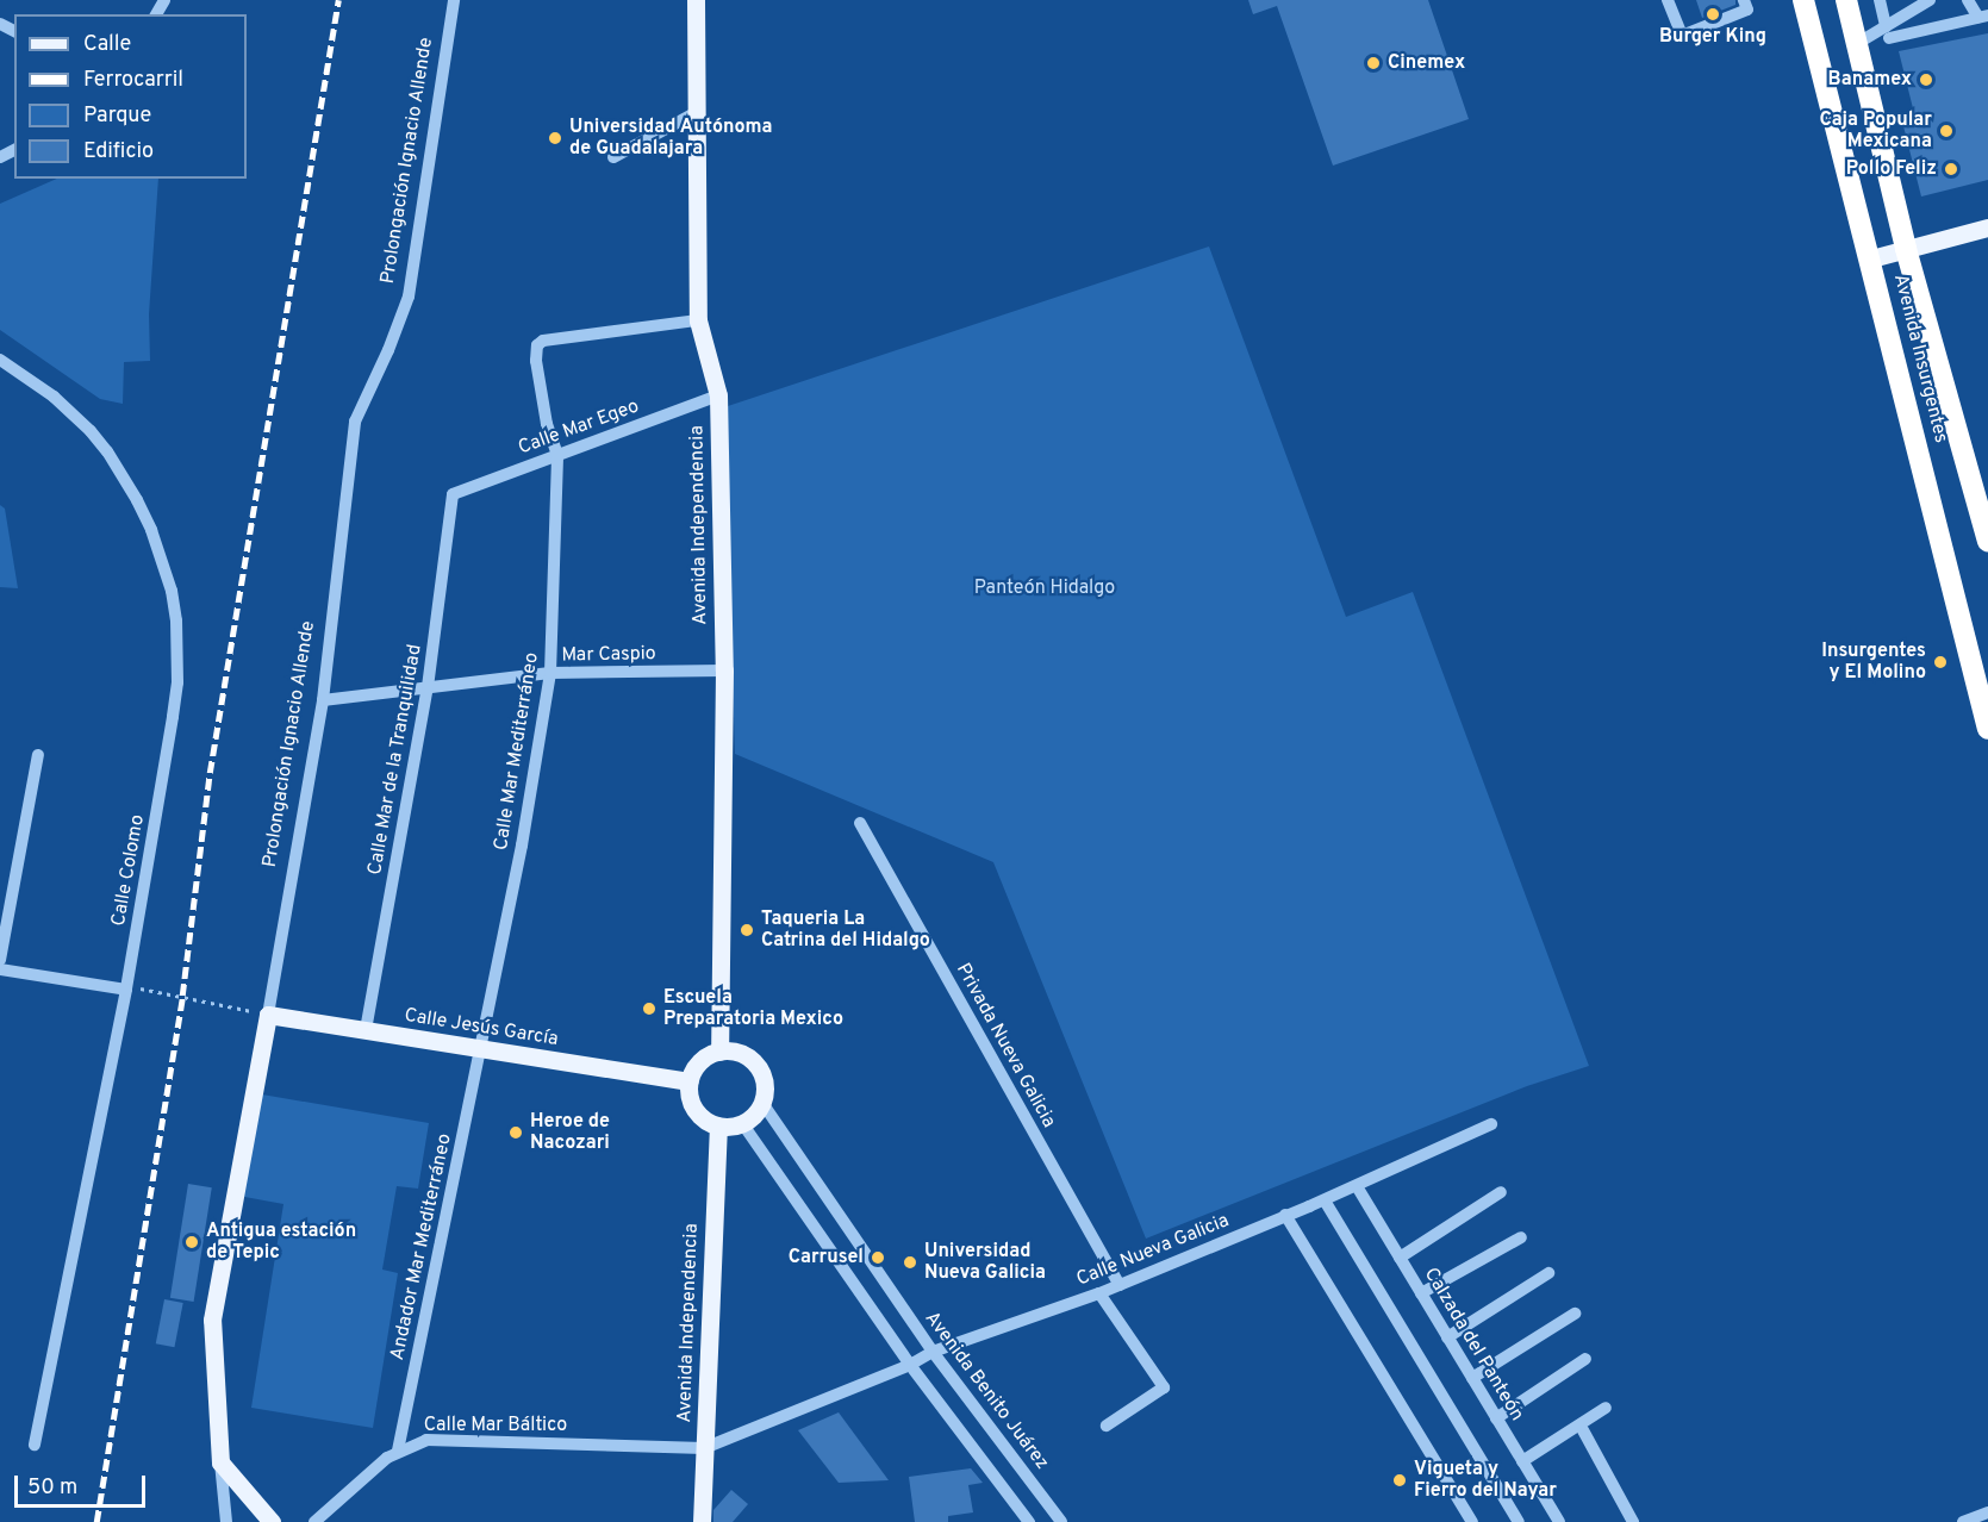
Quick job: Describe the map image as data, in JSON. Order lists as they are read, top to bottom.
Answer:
{
  "streets": {
    "highway": ["Avenida Insurgentes"],
    "main road": ["Prolongación Ignacio Allende", "Avenida Independencia", "Calle Jesús García"],
    "street": [
      "Calle Mar Egeo",
      "Mar Caspio",
      "Calle Mar Mediterráneo",
      "Calle Mar de la Tranquilidad",
      "Calle Colomo",
      "Privada Nueva Galicia",
      "Andador Mar Mediterráneo",
      "Calle Nueva Galicia",
      "Calzada del Panteón",
      "Avenida Benito Juárez",
      "Calle Mar Báltico"
    ]
  },
  "crossings": [
    ["Prolongación Ignacio Allende", "Mar Caspio"],
    ["Prolongación Ignacio Allende", "Calle Jesús García"],
    ["Calle Mar Egeo", "Avenida Independencia"],
    ["Calle Mar Egeo", "Calle Mar Mediterráneo"],
    ["Calle Mar Egeo", "Calle Mar de la Tranquilidad"],
    ["Avenida Independencia", "Mar Caspio"],
    ["Avenida Independencia", "Calle Jesús García"],
    ["Avenida Independencia", "Calle Nueva Galicia"],
    ["Avenida Independencia", "Avenida Benito Juárez"],
    ["Avenida Independencia", "Calle Mar Báltico"],
    ["Mar Caspio", "Calle Mar Mediterráneo"],
    ["Mar Caspio", "Calle Mar de la Tranquilidad"],
    ["Calle Mar Mediterráneo", "Calle Jesús García"],
    ["Calle Mar Mediterráneo", "Andador Mar Mediterráneo"],
    ["Calle Mar de la Tranquilidad", "Calle Jesús García"],
    ["Calle Jesús García", "Andador Mar Mediterráneo"],
    ["Calle Jesús García", "Avenida Benito Juárez"],
    ["Privada Nueva Galicia", "Calle Nueva Galicia"],
    ["Andador Mar Mediterráneo", "Calle Mar Báltico"],
    ["Calle Nueva Galicia", "Calzada del Panteón"],
    ["Calle Nueva Galicia", "Avenida Benito Juárez"],
    ["Calle Nueva Galicia", "Calle Mar Báltico"]
  ],
  "parks": ["Panteón Hidalgo"],
  "places": [
    "Burger King",
    "Cinemex",
    "Banamex",
    "Caja Popular Mexicana",
    "Universidad Autónoma de Guadalajara",
    "Pollo Feliz",
    "Insurgentes y El Molino",
    "Taqueria La Catrina del Hidalgo",
    "Escuela Preparatoria Mexico",
    "Heroe de Nacozari",
    "Antigua estación de Tepic",
    "Carrusel",
    "Universidad Nueva Galicia",
    "Vigueta y Fierro del Nayar"
  ],
  "legend": [
    "Calle",
    "Ferrocarril",
    "Parque",
    "Edificio"
  ],
  "scale_bar": "50 m"
}
